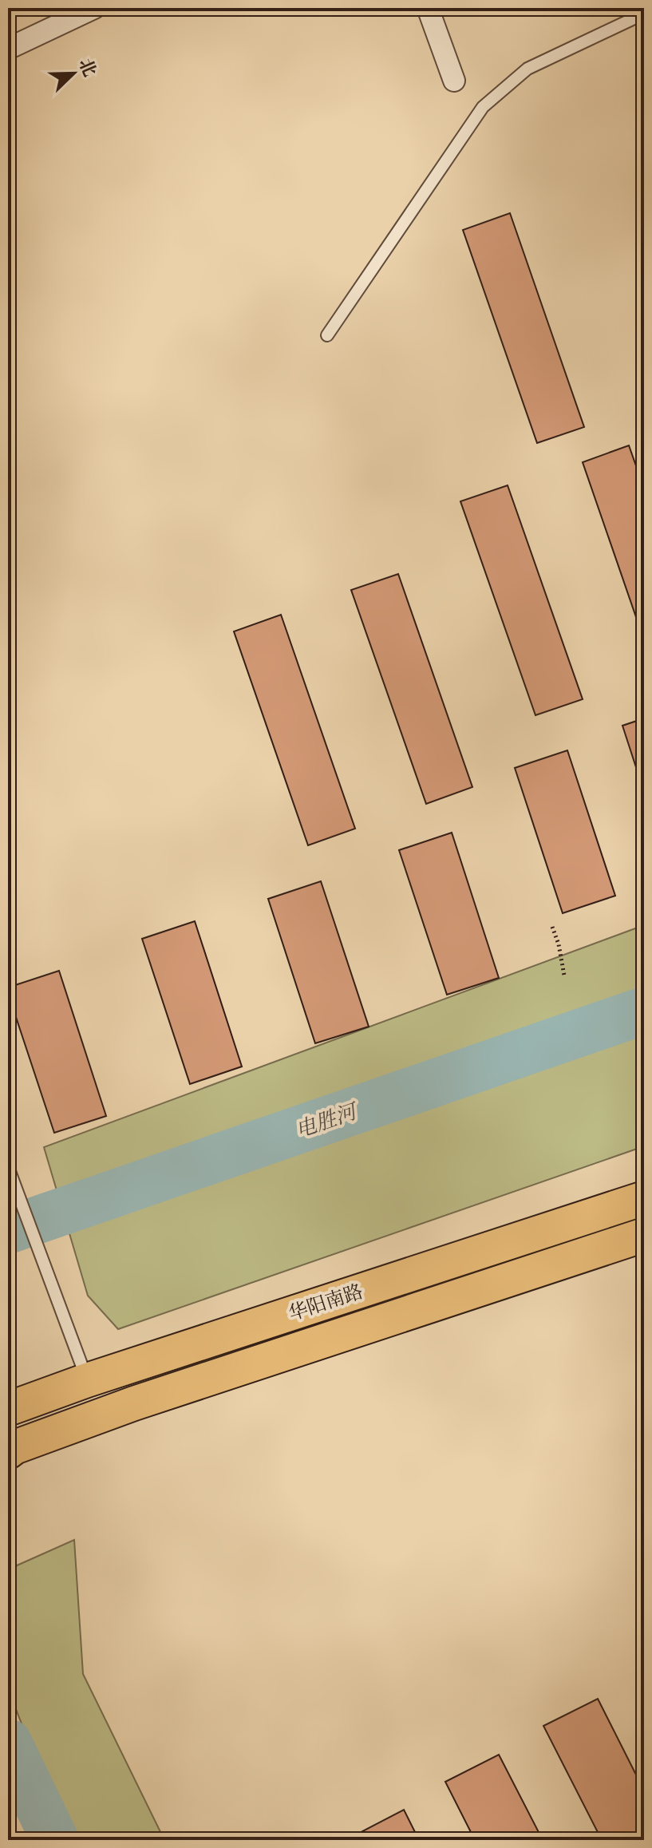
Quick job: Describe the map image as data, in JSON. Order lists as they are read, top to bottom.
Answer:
{
  "streets": {
    "main road": ["华阳南路"]
  },
  "water": ["电胜河"],
  "north": "top right"
}
